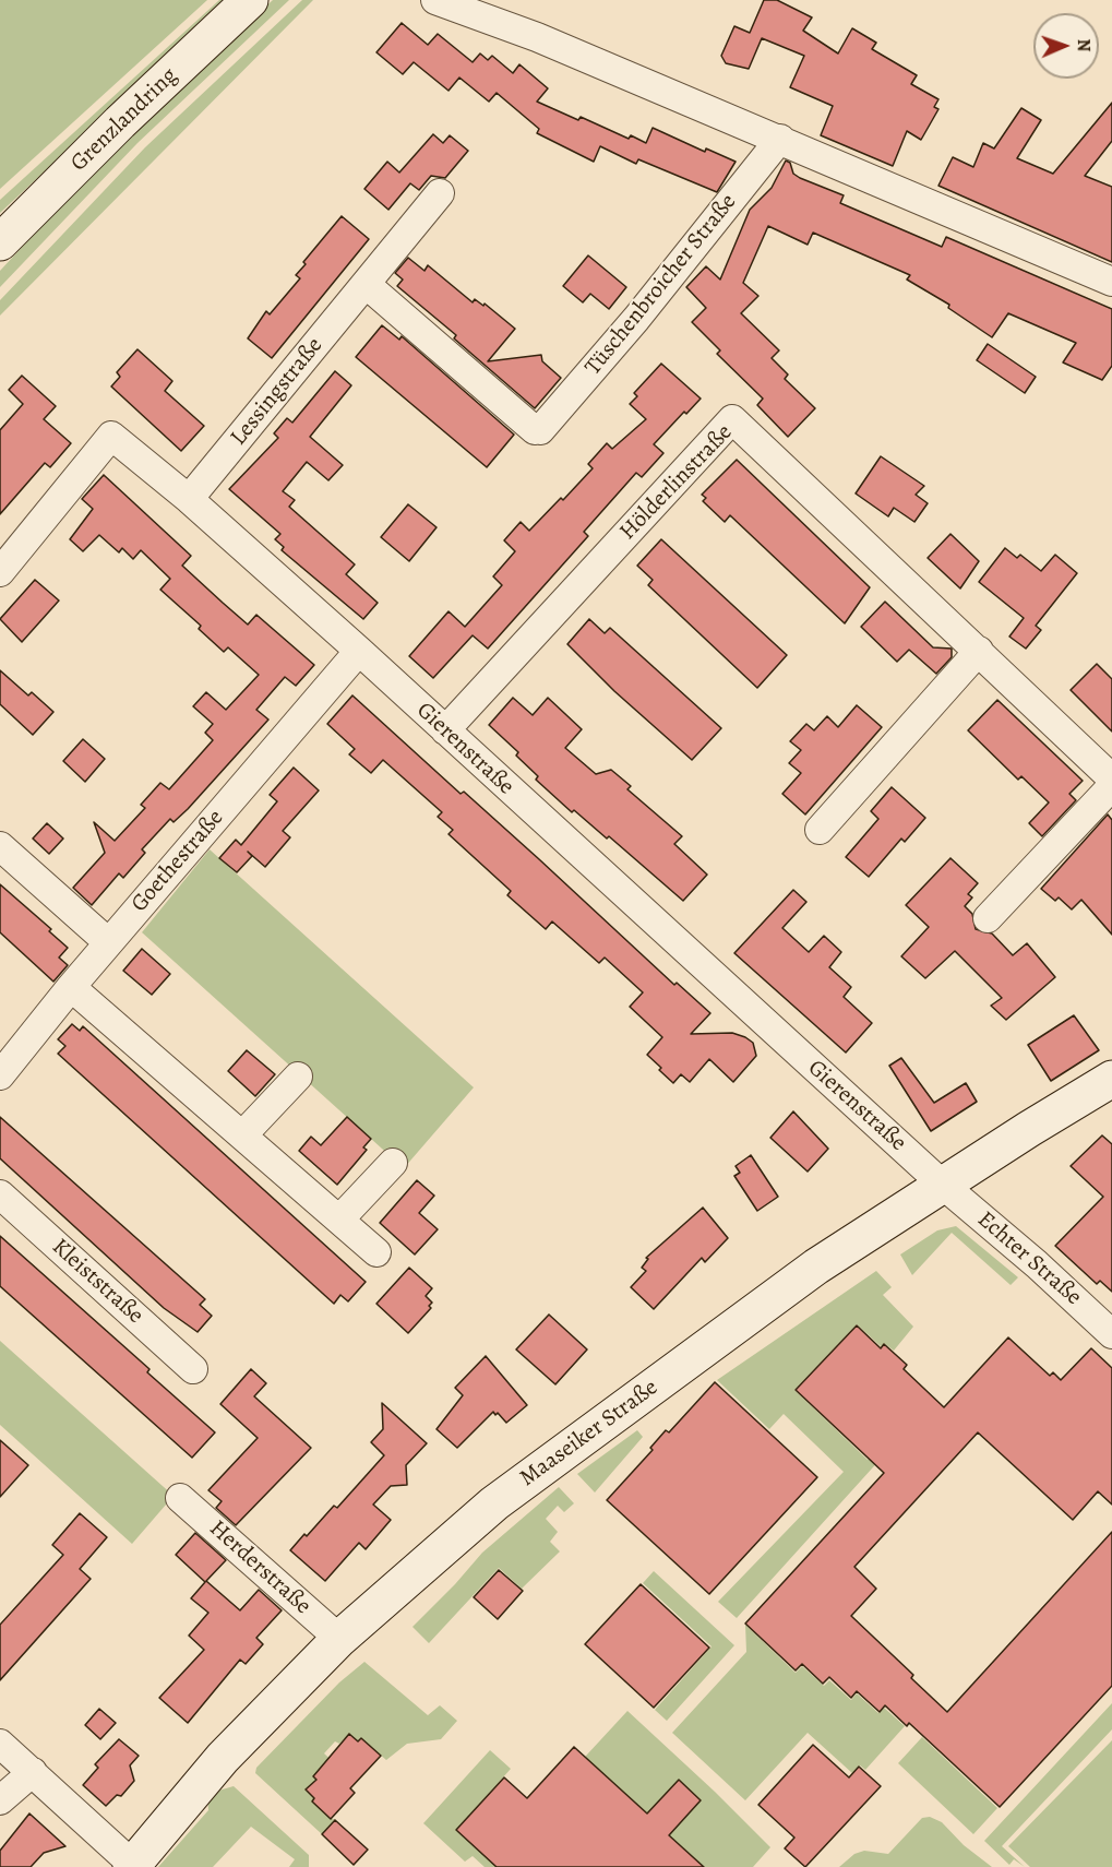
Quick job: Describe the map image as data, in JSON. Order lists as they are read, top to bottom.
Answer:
{
  "streets": {
    "street": [
      "Grenzlandring",
      "Tüschenbroicher Straße",
      "Lessingstraße",
      "Hölderlinstraße",
      "Gierenstraße",
      "Goethestraße",
      "Echter Straße",
      "Kleiststraße",
      "Maaseiker Straße",
      "Herderstraße"
    ]
  },
  "crossings": [
    ["Tüschenbroicher Straße", "Lessingstraße"],
    ["Lessingstraße", "Gierenstraße"],
    ["Hölderlinstraße", "Gierenstraße"],
    ["Gierenstraße", "Goethestraße"],
    ["Gierenstraße", "Echter Straße"],
    ["Gierenstraße", "Maaseiker Straße"],
    ["Echter Straße", "Maaseiker Straße"],
    ["Maaseiker Straße", "Herderstraße"]
  ],
  "north": "right"
}
